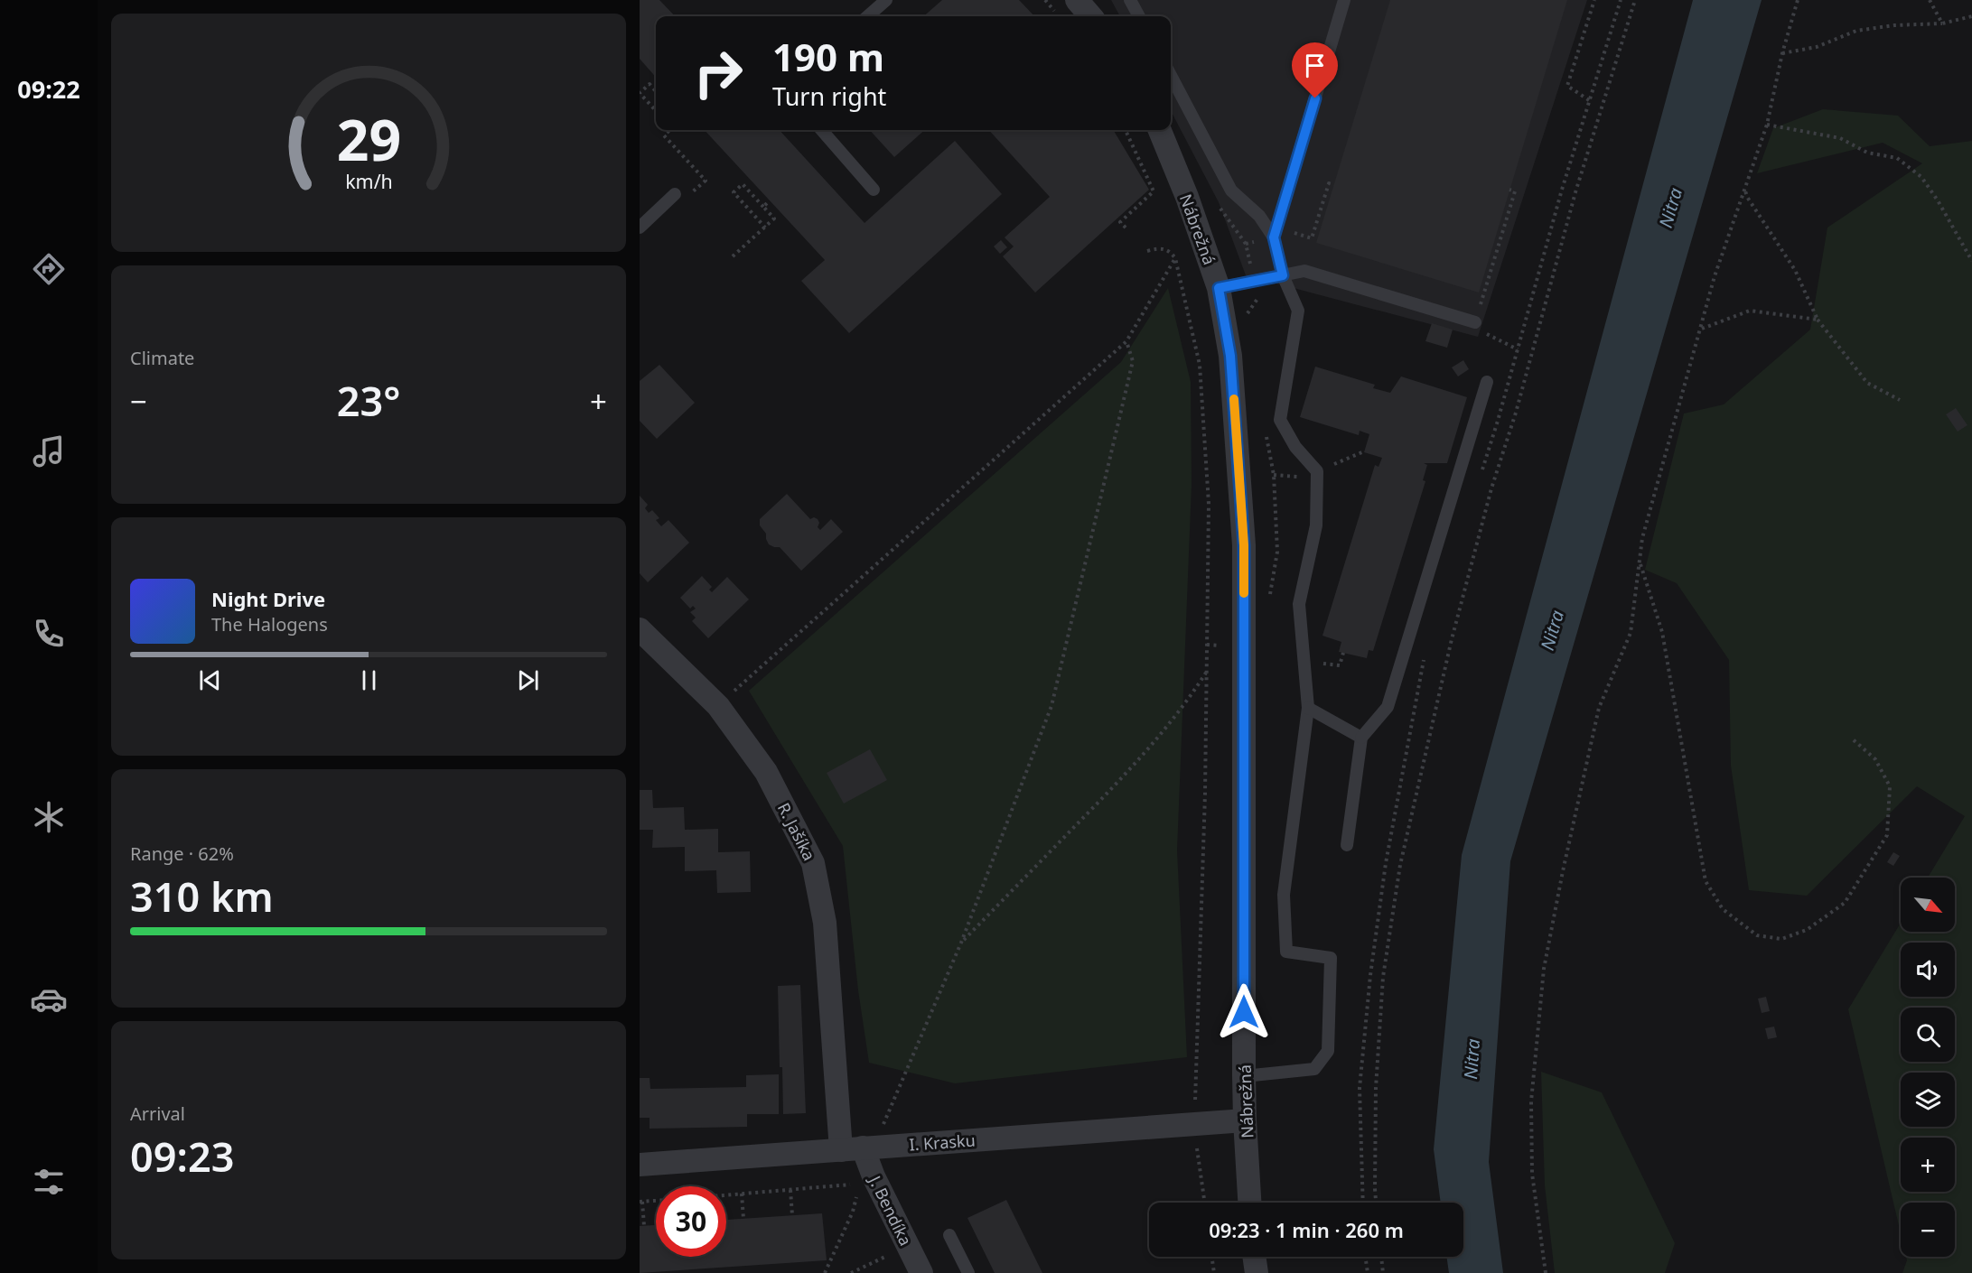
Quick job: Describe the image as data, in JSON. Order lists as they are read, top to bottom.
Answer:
{
  "streets": {
    "street": [
      "Nábrežná",
      "R. Jašíka",
      "I. Krasku",
      "J. Bendíka"
    ]
  },
  "crossings": [
    ["Nábrežná", "I. Krasku"],
    ["R. Jašíka", "I. Krasku"],
    ["R. Jašíka", "J. Bendíka"],
    ["I. Krasku", "J. Bendíka"]
  ],
  "water": ["Nitra"],
  "north": "bottom right",
  "page": {
    "tabs": "09:22",
    "turn": ["190 m", "Turn right"],
    "tile": [
      "Climate",
      ["Range · 62%", "310 km"],
      ["Arrival", "09:23"]
    ],
    "heat": ["−", "23°", "+"],
    "song": ["Night Drive", "The Halogens"],
    "map_buttons": ["+", "−"],
    "limit": "30",
    "trip": "09:23 · 1 min · 260 m",
    "gauge": ["29", "km/h"]
  }
}
